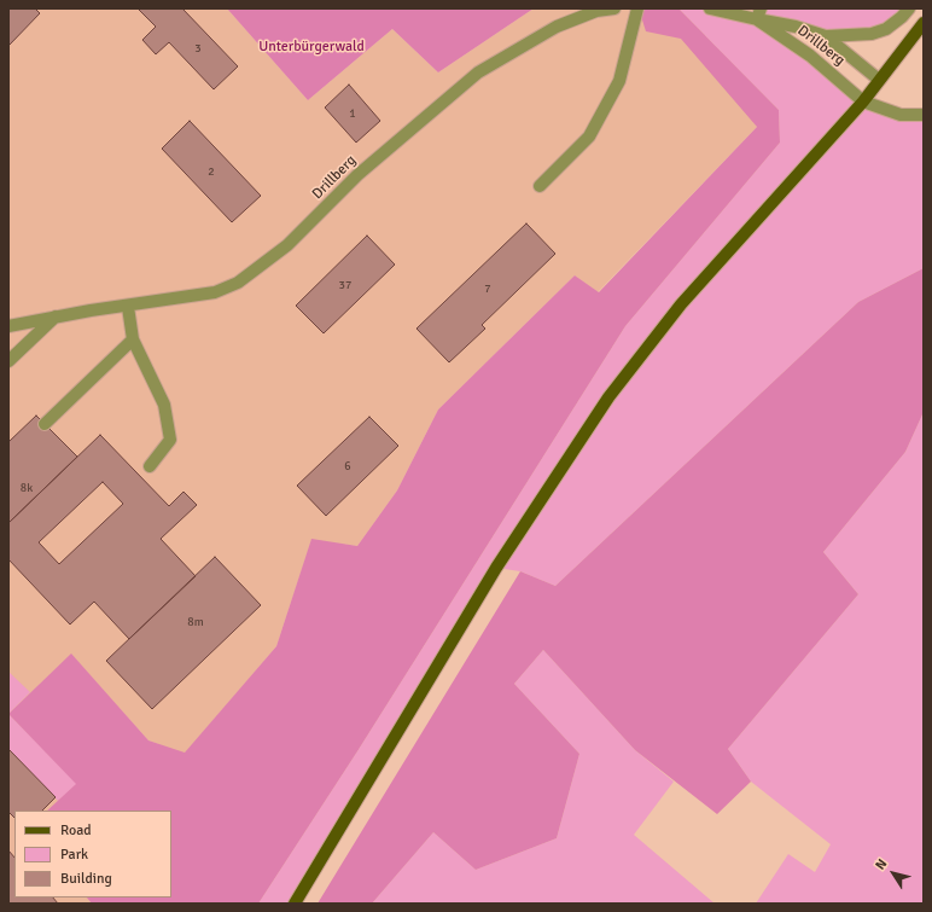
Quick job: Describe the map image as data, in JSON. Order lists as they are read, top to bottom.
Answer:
{
  "streets": {
    "street": ["Drillberg"]
  },
  "parks": ["Unterbürgerwald"],
  "house_numbers": [
    "3",
    "1",
    "2",
    "37",
    "7",
    "6",
    "8k",
    "8m"
  ],
  "legend": ["Road", "Park", "Building"],
  "north": "top left"
}
